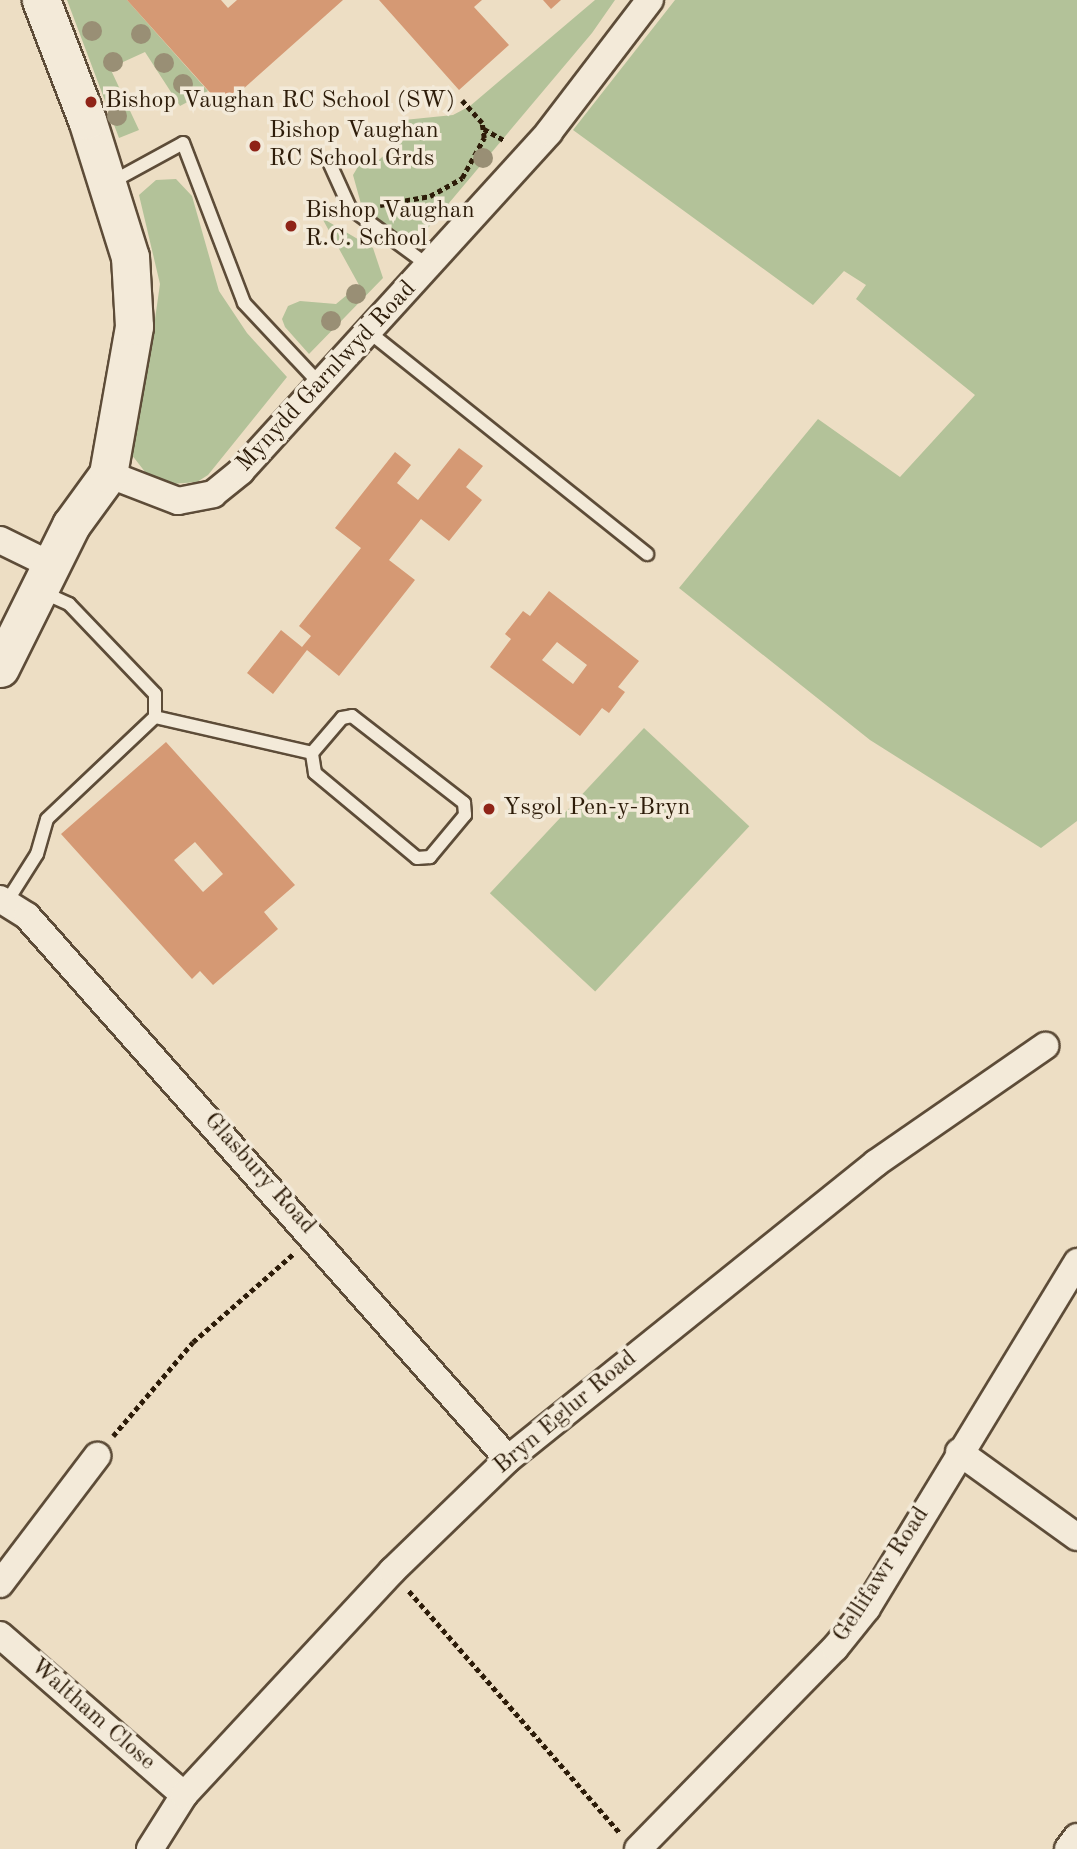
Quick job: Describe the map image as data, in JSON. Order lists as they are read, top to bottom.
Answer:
{
  "streets": {
    "street": [
      "Mynydd Garnlwyd Road",
      "Glasbury Road",
      "Bryn Eglur Road",
      "Gellifawr Road",
      "Waltham Close"
    ]
  },
  "crossings": [
    ["Glasbury Road", "Bryn Eglur Road"],
    ["Bryn Eglur Road", "Waltham Close"]
  ],
  "places": [
    "Bishop Vaughan RC School (SW)",
    "Bishop Vaughan RC School Grds",
    "Bishop Vaughan R.C. School",
    "Ysgol Pen-y-Bryn"
  ]
}
